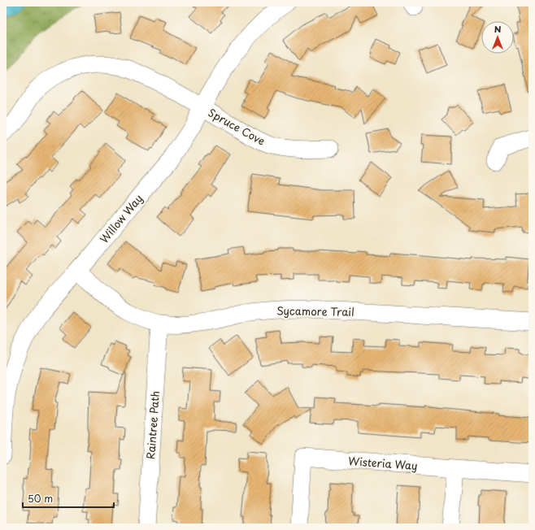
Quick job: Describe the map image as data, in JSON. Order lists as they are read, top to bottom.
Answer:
{
  "streets": {
    "street": [
      "Spruce Cove",
      "Willow Way",
      "Sycamore Trail",
      "Raintree Path",
      "Wisteria Way"
    ]
  },
  "crossings": [
    ["Spruce Cove", "Willow Way"],
    ["Willow Way", "Sycamore Trail"],
    ["Sycamore Trail", "Raintree Path"]
  ],
  "scale_bar": "50 m",
  "north": "top"
}
